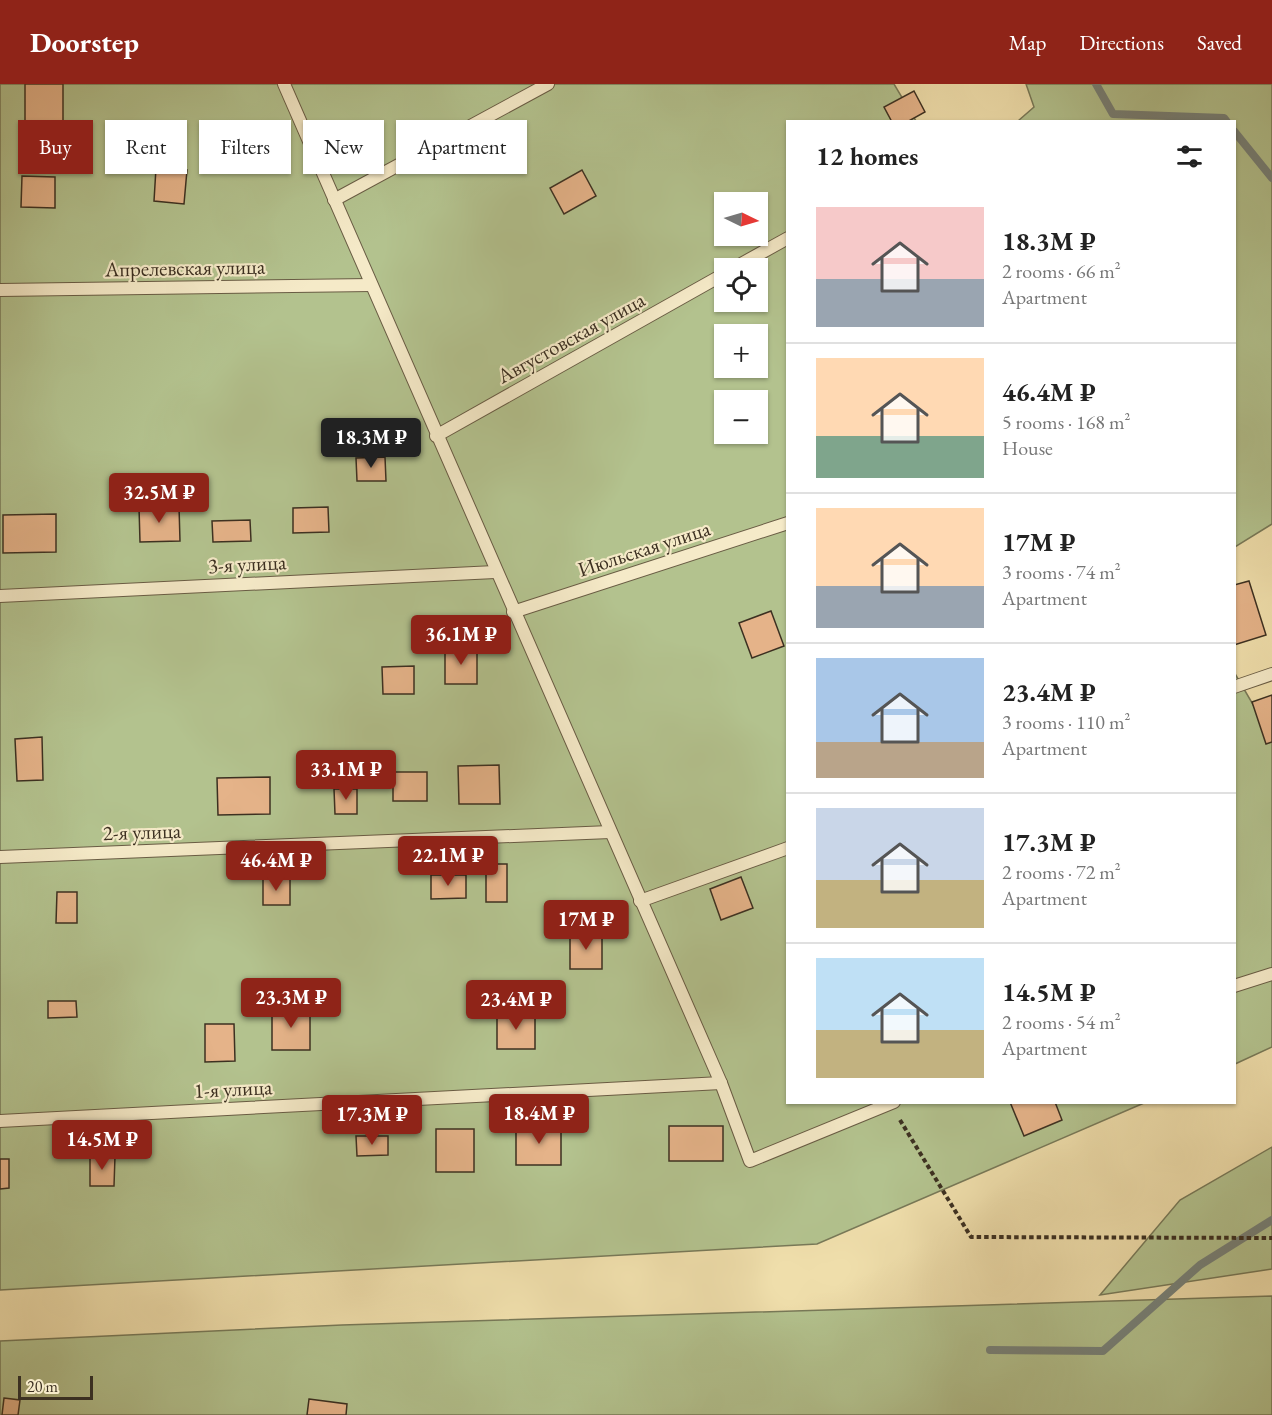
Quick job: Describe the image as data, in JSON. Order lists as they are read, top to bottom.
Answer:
{
  "streets": {
    "lane": [
      "Апрелевская улица",
      "Августовская улица",
      "Июльская улица",
      "3-я улица",
      "2-я улица",
      "1-я улица"
    ]
  },
  "scale_bar": "20 m",
  "north": "right",
  "page": {
    "header": "Doorstep",
    "nav": ["Map", "Directions", "Saved"],
    "chip": [
      "Buy",
      "Rent",
      "Filters",
      "New",
      "Apartment"
    ],
    "heading": "12 homes",
    "map_buttons": ["+", "−"],
    "list": [
      {
        "name": "18.3M ₽",
        "note": "2 rooms · 66 m² · Apartment"
      },
      {
        "name": "46.4M ₽",
        "note": "5 rooms · 168 m² · House"
      },
      {
        "name": "17M ₽",
        "note": "3 rooms · 74 m² · Apartment"
      },
      {
        "name": "23.4M ₽",
        "note": "3 rooms · 110 m² · Apartment"
      },
      {
        "name": "17.3M ₽",
        "note": "2 rooms · 72 m² · Apartment"
      },
      {
        "name": "14.5M ₽",
        "note": "2 rooms · 54 m² · Apartment"
      }
    ],
    "price": [
      "18.3M ₽",
      "32.5M ₽",
      "36.1M ₽",
      "33.1M ₽",
      "22.1M ₽",
      "46.4M ₽",
      "17M ₽",
      "23.3M ₽",
      "23.4M ₽",
      "18.4M ₽",
      "17.3M ₽",
      "14.5M ₽"
    ],
    "scale": "20 m"
  }
}
